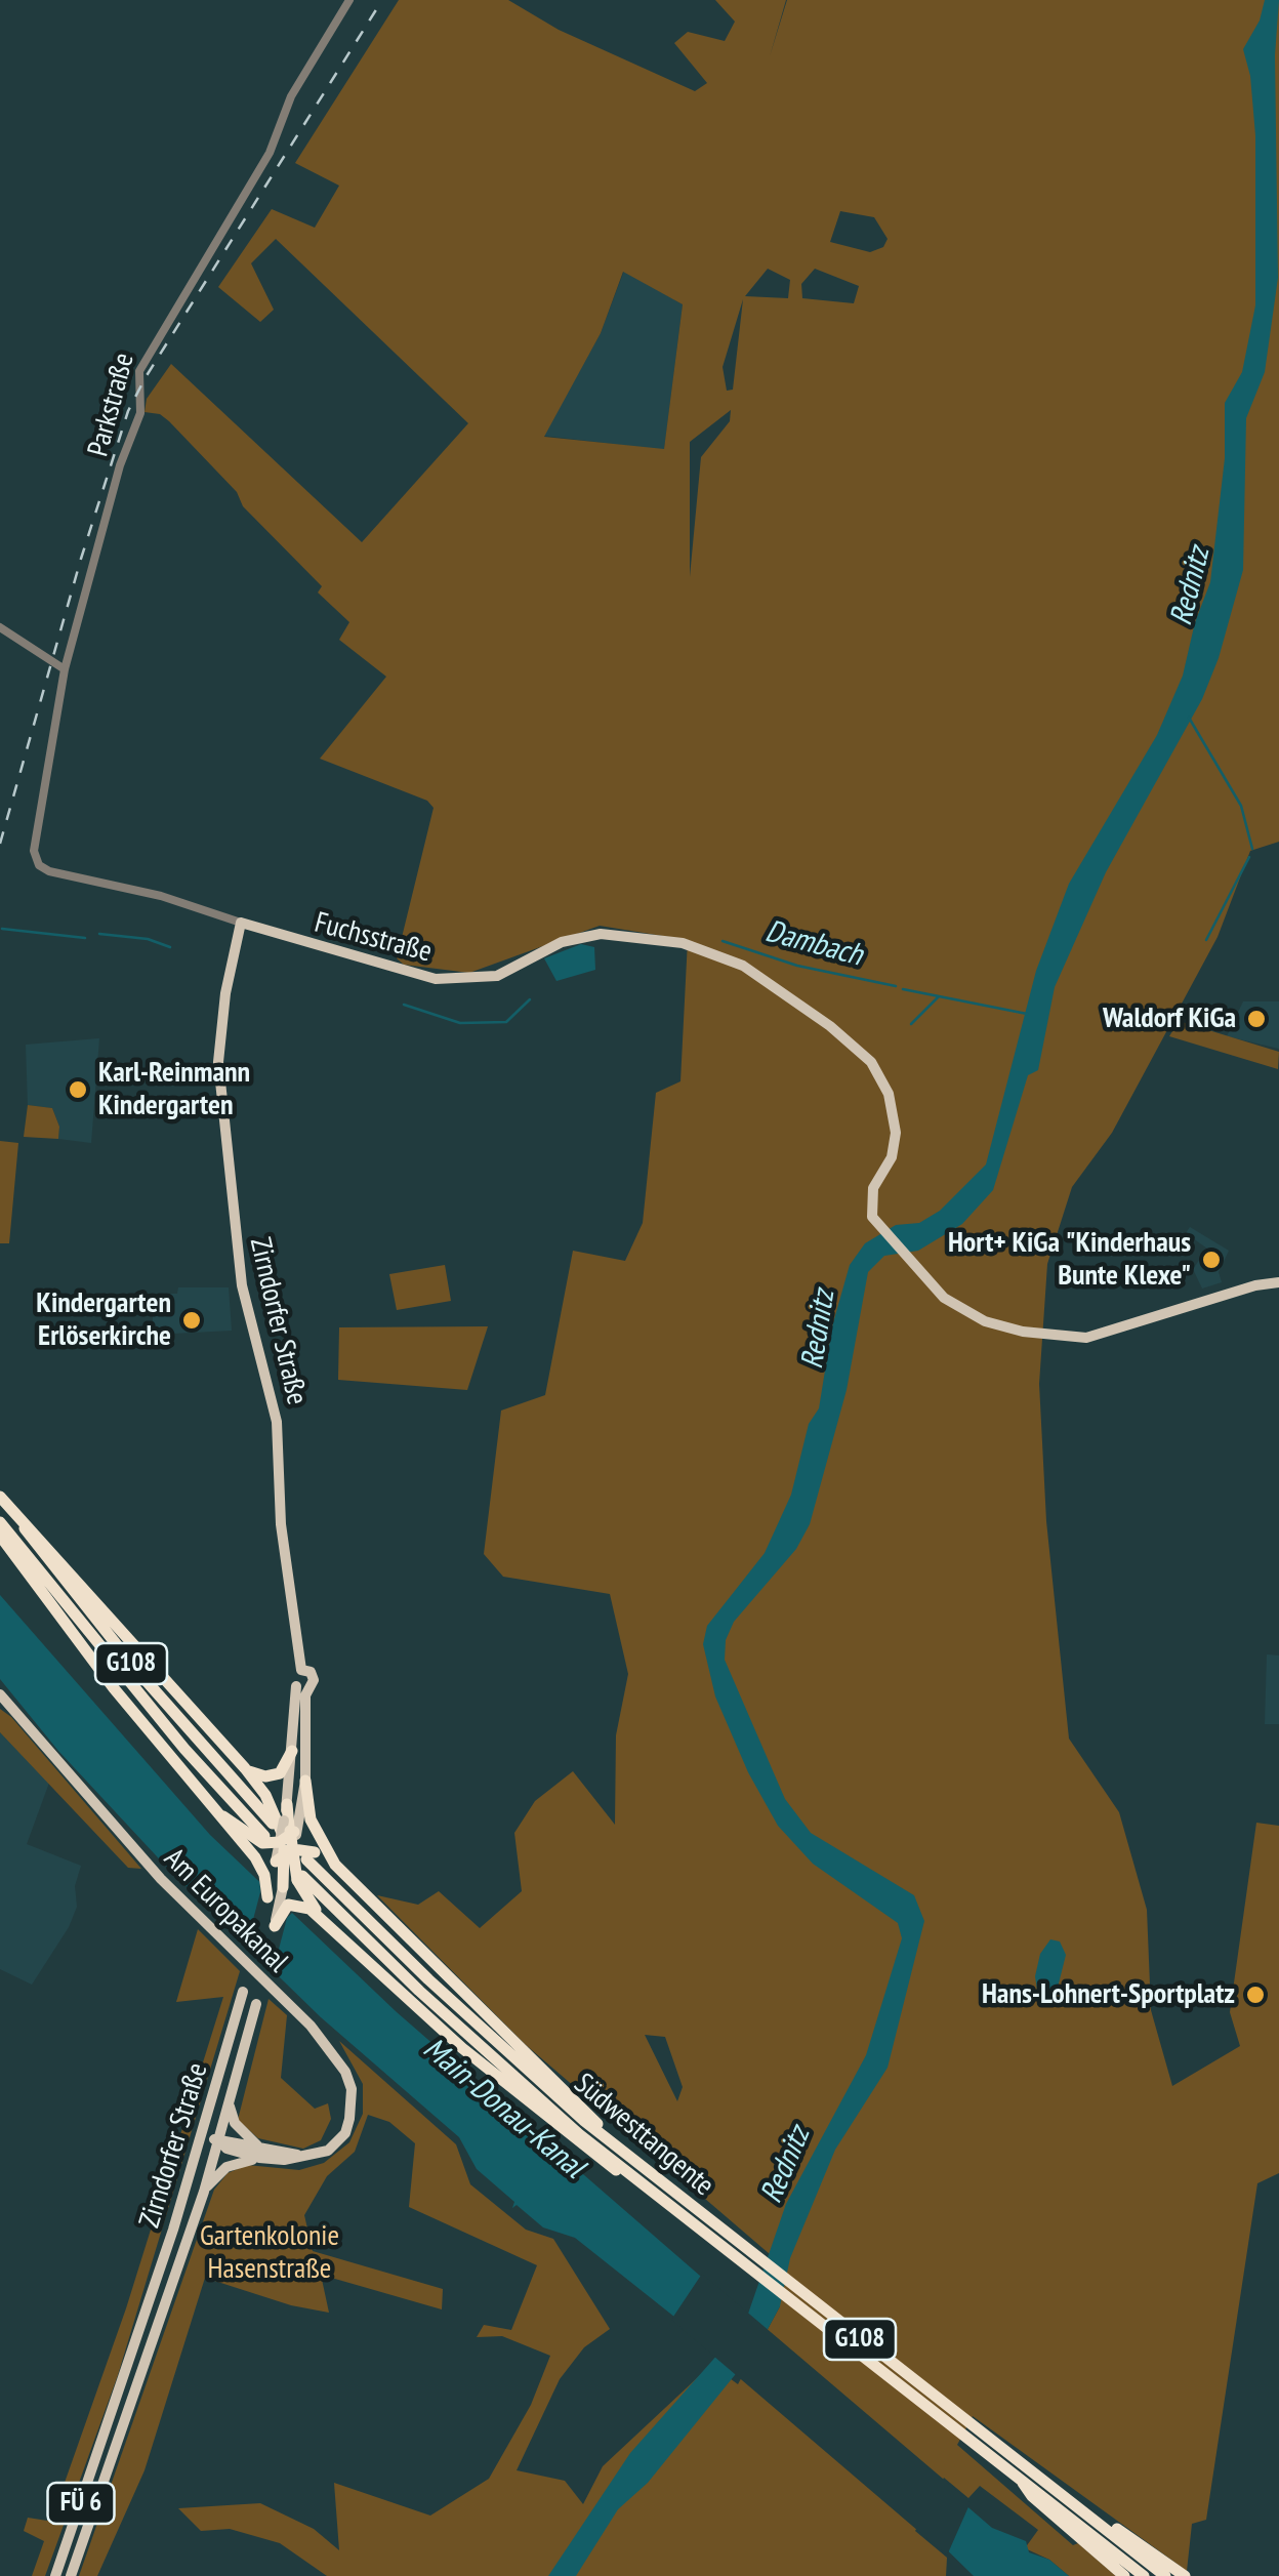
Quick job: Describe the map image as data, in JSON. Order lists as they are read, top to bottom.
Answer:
{
  "streets": {
    "highway": ["G108", "Südwesttangente"],
    "main road": [
      "Fuchsstraße",
      "Zirndorfer Straße",
      "Am Europakanal",
      "FÜ 6"
    ],
    "street": ["Parkstraße"]
  },
  "crossings": [
    ["Parkstraße", "Fuchsstraße"],
    ["Fuchsstraße", "Zirndorfer Straße"],
    ["Zirndorfer Straße", "Am Europakanal"]
  ],
  "water": ["Rednitz", "Dambach", "Main-Donau-Kanal"],
  "parks": ["Gartenkolonie Hasenstraße"],
  "places": [
    "Waldorf KiGa",
    "Karl-Reinmann Kindergarten",
    "Hort+ KiGa \"Kinderhaus Bunte Klexe\"",
    "Kindergarten Erlöserkirche",
    "Hans-Lohnert-Sportplatz"
  ]
}
